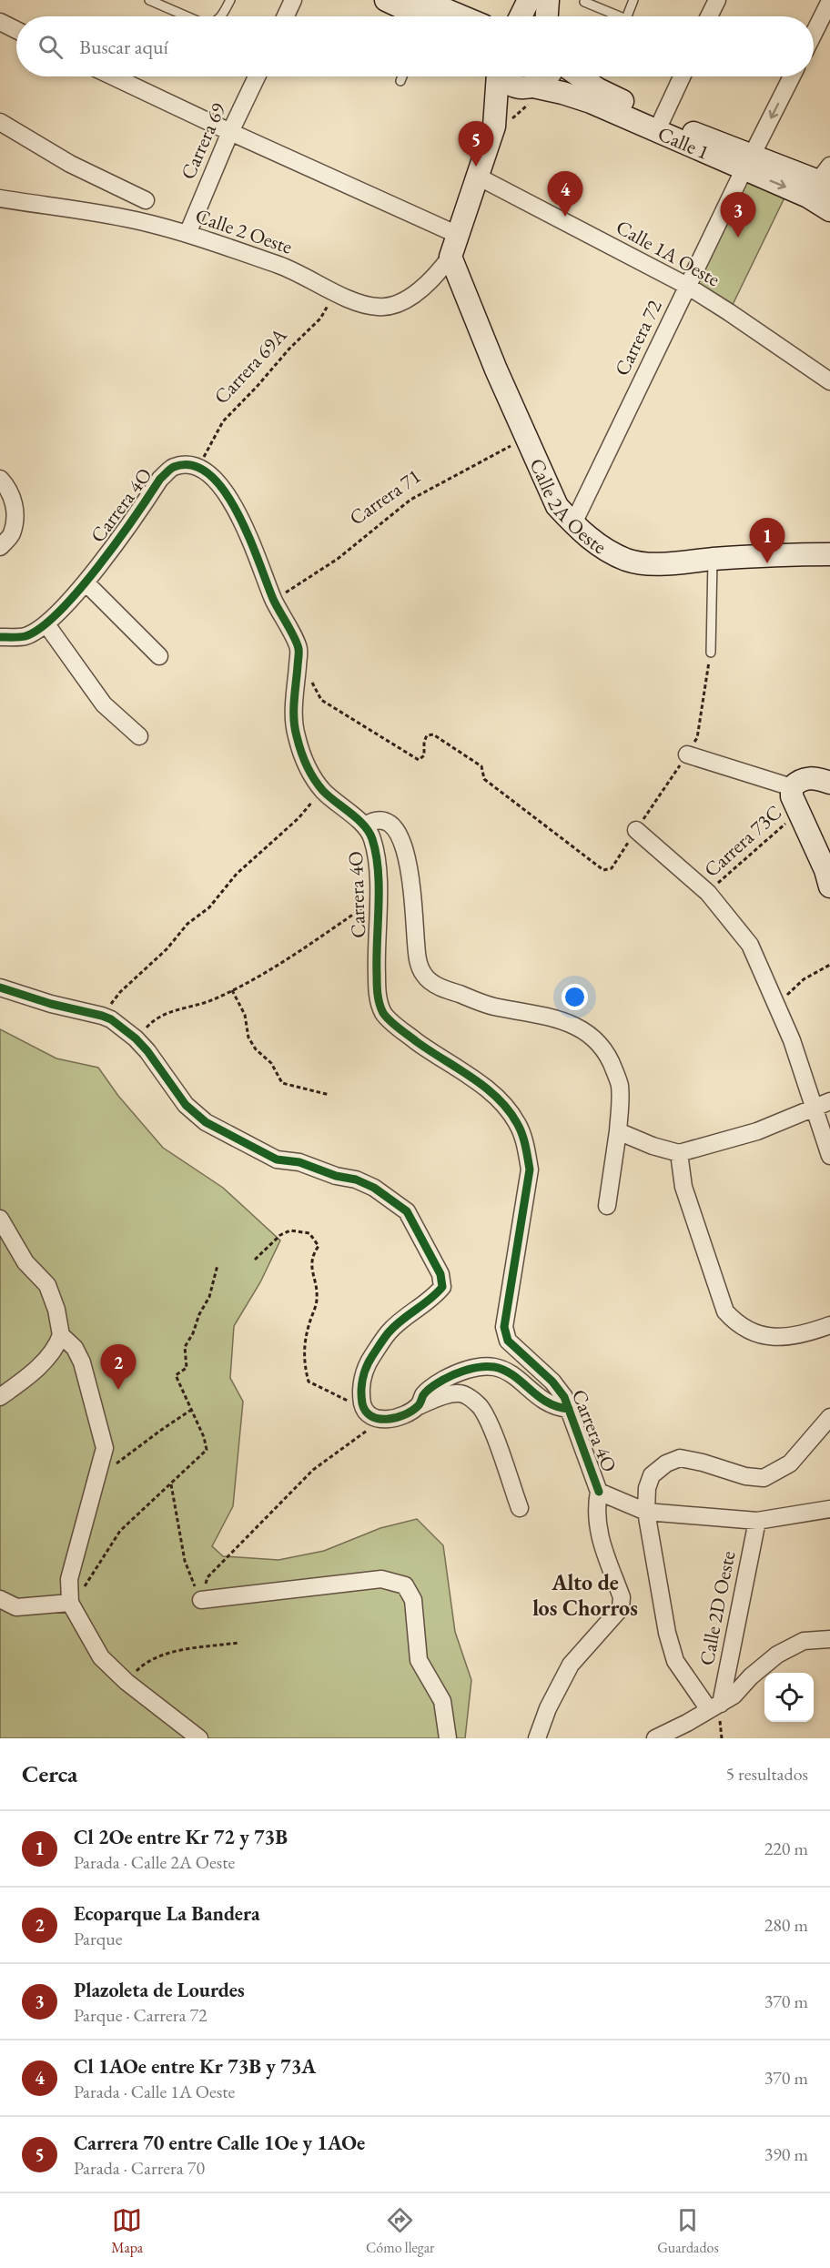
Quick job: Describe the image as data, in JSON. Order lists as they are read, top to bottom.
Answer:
{
  "streets": {
    "street": [
      "Carrera 69",
      "Calle 1",
      "Calle 2 Oeste",
      "Calle 1A Oeste",
      "Carrera 72",
      "Calle 2A Oeste",
      "Carrera 4O",
      "Calle 2D Oeste"
    ],
    "path": ["Carrera 69A", "Carrera 71", "Carrera 73C"]
  },
  "crossings": [
    ["Carrera 69", "Calle 2 Oeste"],
    ["Calle 1", "Carrera 72"],
    ["Calle 2 Oeste", "Carrera 69A"],
    ["Calle 2 Oeste", "Calle 2A Oeste"],
    ["Calle 1A Oeste", "Carrera 72"],
    ["Carrera 72", "Calle 2A Oeste"],
    ["Carrera 69A", "Carrera 4O"],
    ["Carrera 71", "Calle 2A Oeste"],
    ["Carrera 71", "Carrera 4O"]
  ],
  "districts": ["Alto de los Chorros"],
  "page": {
    "search": "Buscar aquí",
    "pins": [
      "5",
      "4",
      "3",
      "1",
      "2"
    ],
    "heading": ["Cerca", "5 resultados"],
    "list": [
      {
        "mark": "1",
        "name": "Cl 2Oe entre Kr 72 y 73B",
        "note": "Parada · Calle 2A Oeste",
        "value": "220 m"
      },
      {
        "mark": "2",
        "name": "Ecoparque La Bandera",
        "note": "Parque",
        "value": "280 m"
      },
      {
        "mark": "3",
        "name": "Plazoleta de Lourdes",
        "note": "Parque · Carrera 72",
        "value": "370 m"
      },
      {
        "mark": "4",
        "name": "Cl 1AOe entre Kr 73B y 73A",
        "note": "Parada · Calle 1A Oeste",
        "value": "370 m"
      },
      {
        "mark": "5",
        "name": "Carrera 70 entre Calle 1Oe y 1AOe",
        "note": "Parada · Carrera 70",
        "value": "390 m"
      }
    ],
    "nav": ["Mapa", "Cómo llegar", "Guardados"]
  }
}
